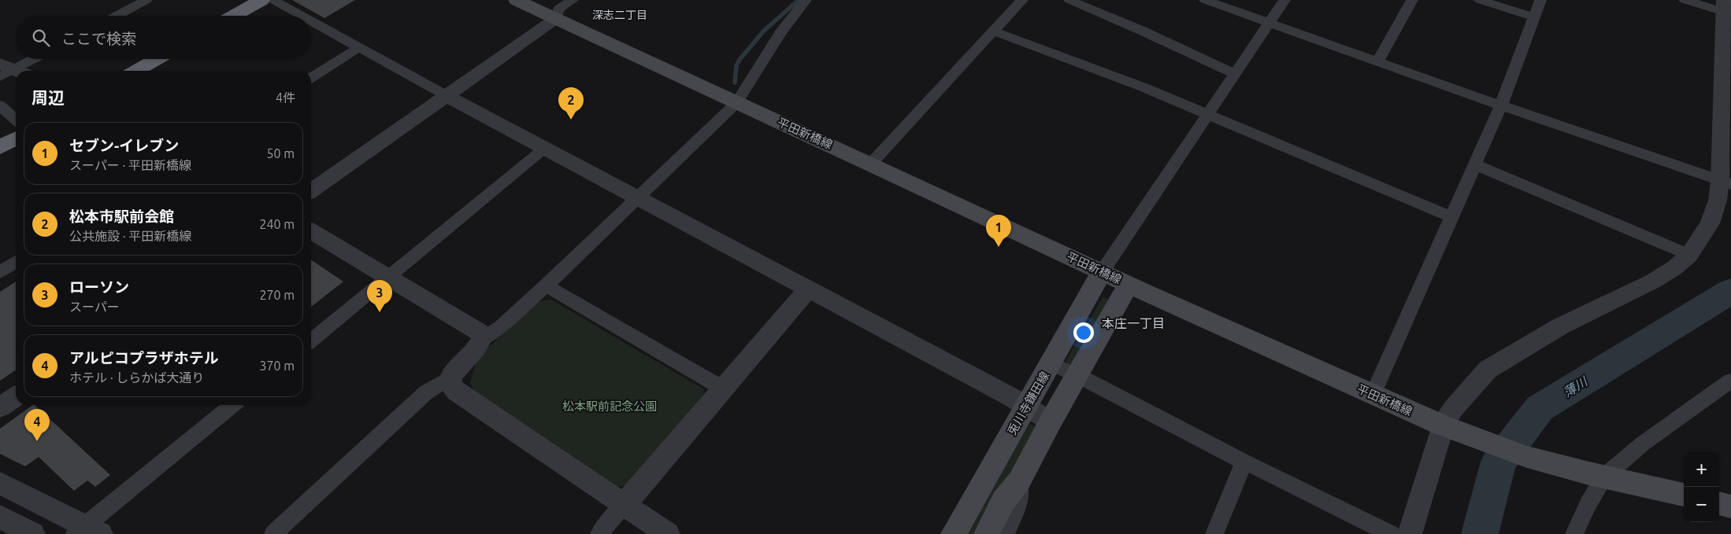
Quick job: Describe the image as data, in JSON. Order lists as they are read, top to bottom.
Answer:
{
  "streets": {
    "main road": ["平田新橋線", "兎川寺鎌田線"]
  },
  "crossings": [
    ["平田新橋線", "兎川寺鎌田線"]
  ],
  "districts": ["深志二丁目", "本庄一丁目"],
  "water": ["薄川"],
  "parks": ["松本駅前記念公園"],
  "page": {
    "search": "ここで検索",
    "heading": ["周辺", "4件"],
    "pins": [
      "2",
      "1",
      "3",
      "4"
    ],
    "list": [
      {
        "mark": "1",
        "name": "セブン-イレブン",
        "note": "スーパー · 平田新橋線",
        "value": "50 m"
      },
      {
        "mark": "2",
        "name": "松本市駅前会館",
        "note": "公共施設 · 平田新橋線",
        "value": "240 m"
      },
      {
        "mark": "3",
        "name": "ローソン",
        "note": "スーパー",
        "value": "270 m"
      },
      {
        "mark": "4",
        "name": "アルピコプラザホテル",
        "note": "ホテル · しらかば大通り",
        "value": "370 m"
      }
    ],
    "map_buttons": ["+", "−"]
  }
}
